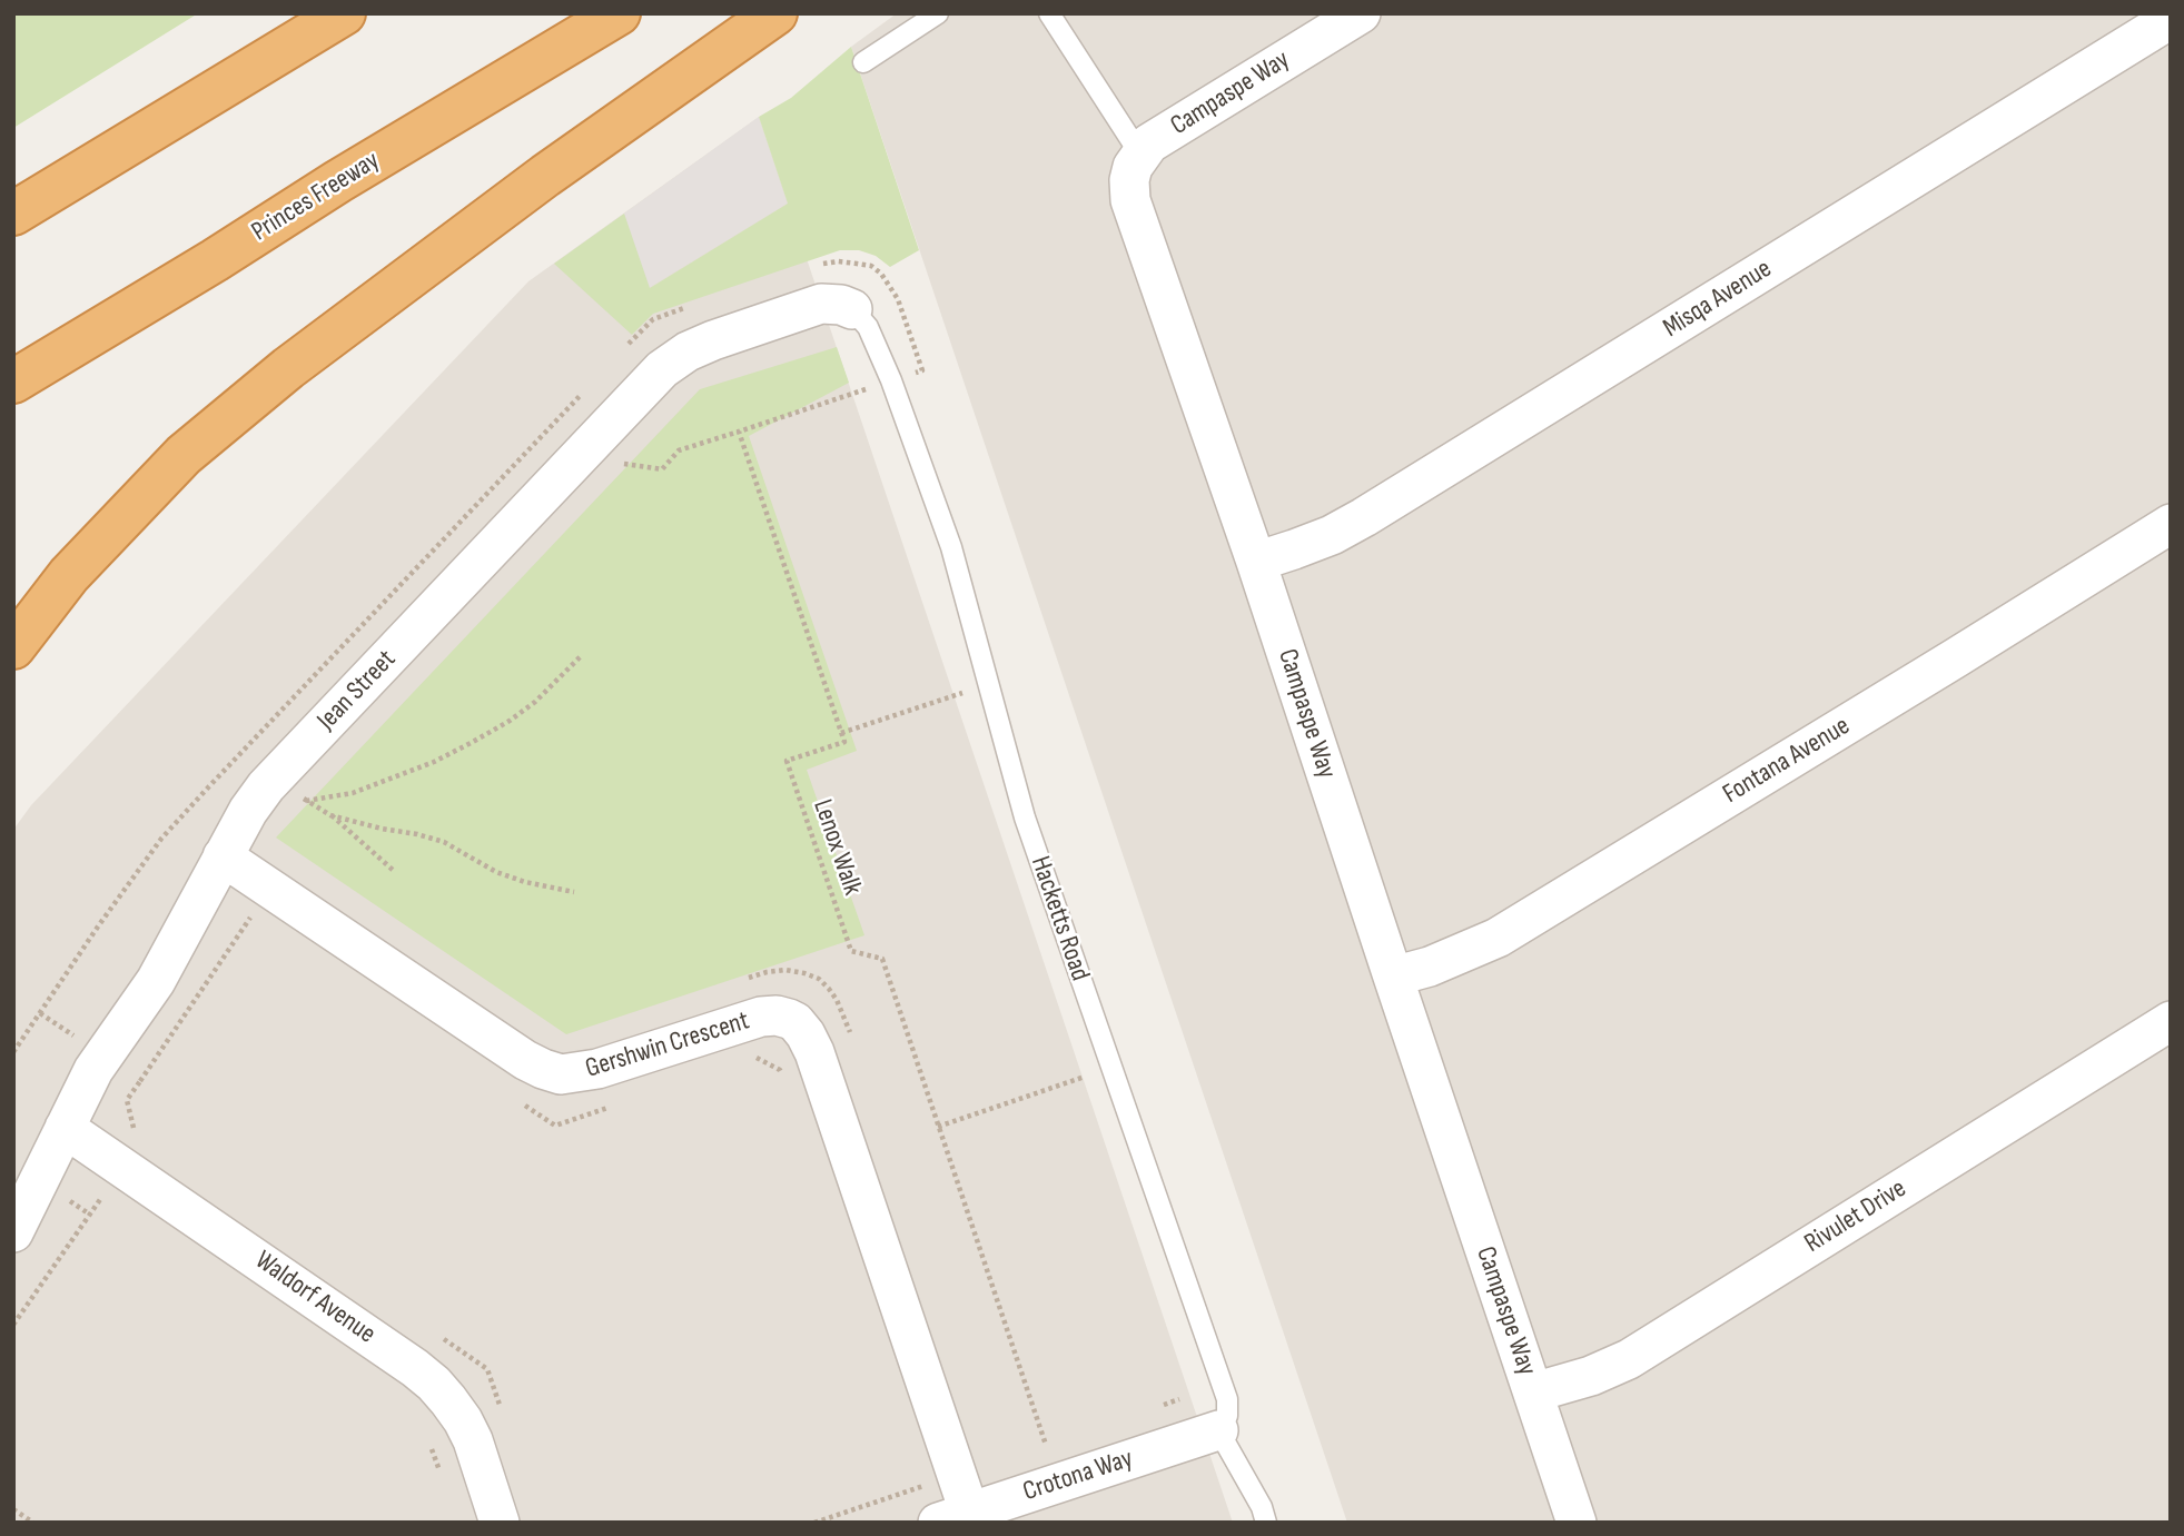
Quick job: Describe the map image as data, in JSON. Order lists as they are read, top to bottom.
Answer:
{
  "streets": {
    "highway": ["Princes Freeway"],
    "street": [
      "Campaspe Way",
      "Misqa Avenue",
      "Jean Street",
      "Fontana Avenue",
      "Gershwin Crescent",
      "Rivulet Drive",
      "Waldorf Avenue",
      "Crotona Way"
    ],
    "lane": ["Hacketts Road"],
    "path": ["Lenox Walk"]
  },
  "crossings": [
    ["Campaspe Way", "Misqa Avenue"],
    ["Campaspe Way", "Fontana Avenue"],
    ["Campaspe Way", "Rivulet Drive"],
    ["Jean Street", "Hacketts Road"],
    ["Jean Street", "Gershwin Crescent"],
    ["Jean Street", "Waldorf Avenue"],
    ["Hacketts Road", "Crotona Way"],
    ["Gershwin Crescent", "Crotona Way"]
  ]
}
